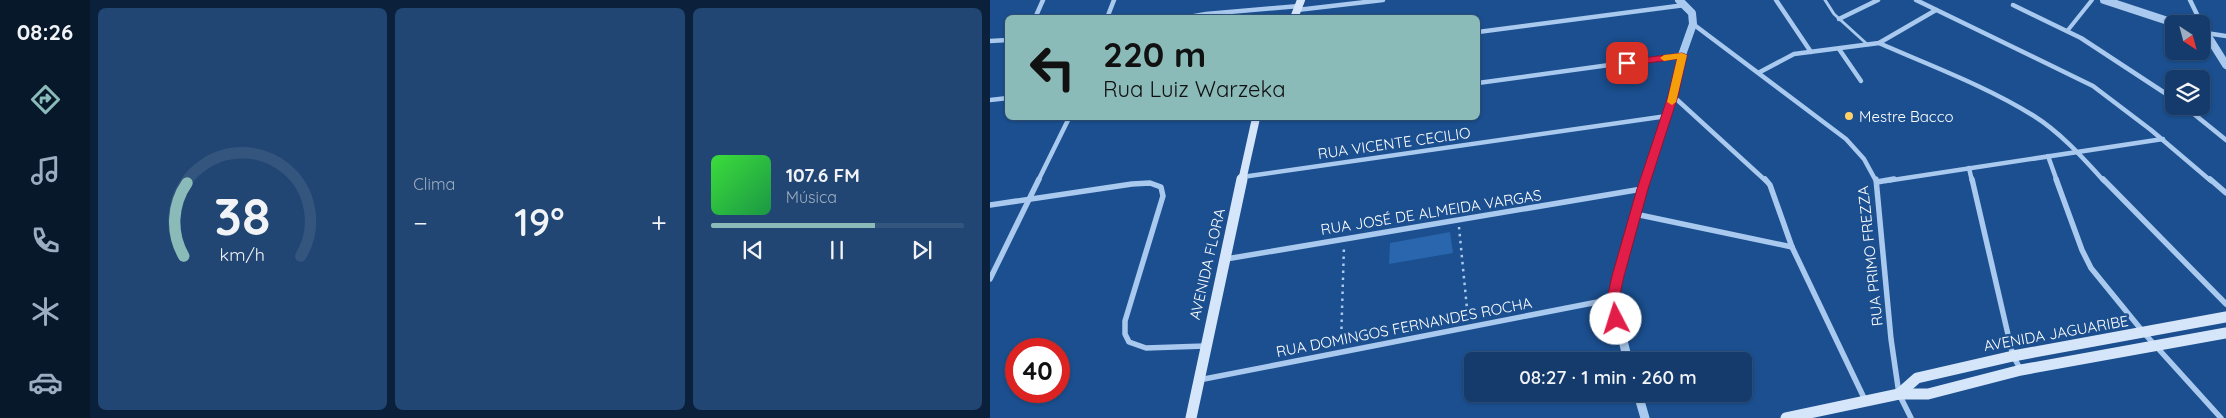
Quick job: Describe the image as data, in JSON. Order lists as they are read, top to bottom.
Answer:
{
  "streets": {
    "main road": ["AVENIDA FLORA", "AVENIDA JAGUARIBE"],
    "street": [
      "RUA VICENTE CECILIO",
      "RUA JOSÉ DE ALMEIDA VARGAS",
      "RUA PRIMO FREZZA",
      "RUA DOMINGOS FERNANDES ROCHA"
    ]
  },
  "crossings": [
    ["RUA VICENTE CECILIO", "AVENIDA FLORA"],
    ["RUA JOSÉ DE ALMEIDA VARGAS", "AVENIDA FLORA"],
    ["RUA PRIMO FREZZA", "AVENIDA JAGUARIBE"],
    ["AVENIDA FLORA", "RUA DOMINGOS FERNANDES ROCHA"]
  ],
  "places": ["Mestre Bacco"],
  "north": "bottom right",
  "page": {
    "tabs": "08:26",
    "tile": "Clima",
    "turn": ["220 m", "Rua Luiz Warzeka"],
    "song": ["107.6 FM", "Música"],
    "heat": ["−", "19°", "+"],
    "limit": "40",
    "trip": "08:27 · 1 min · 260 m",
    "gauge": ["38", "km/h"]
  }
}
